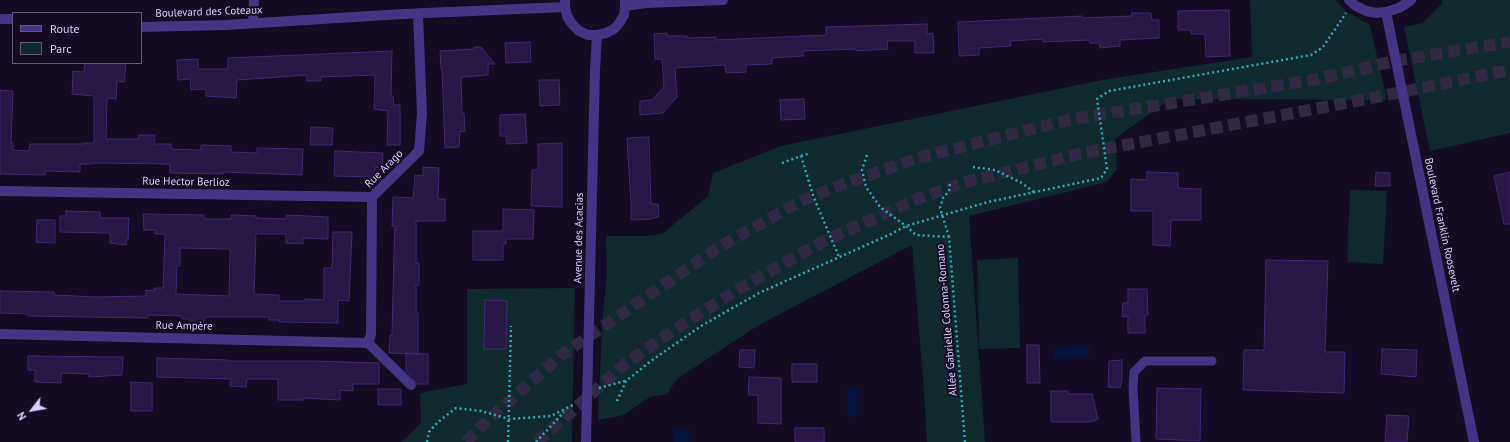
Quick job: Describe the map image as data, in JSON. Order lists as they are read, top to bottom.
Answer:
{
  "streets": {
    "street": [
      "Boulevard des Coteaux",
      "Rue Arago",
      "Rue Hector Berlioz",
      "Boulevard Franklin Roosevelt",
      "Avenue des Acacias",
      "Rue Ampère"
    ],
    "path": ["Allée Gabrielle Colonna-Romano"]
  },
  "crossings": [
    ["Boulevard des Coteaux", "Rue Arago"],
    ["Rue Arago", "Rue Hector Berlioz"],
    ["Rue Arago", "Rue Ampère"]
  ],
  "legend": ["Route", "Parc"],
  "north": "bottom left"
}
